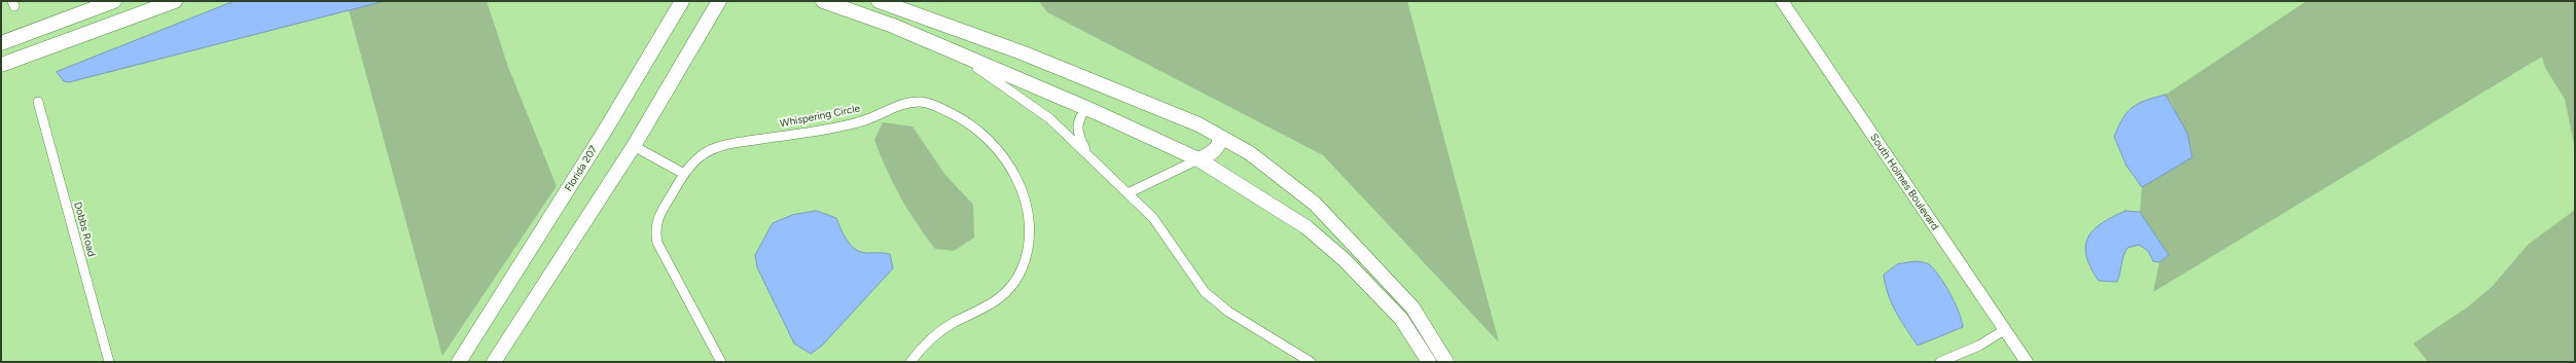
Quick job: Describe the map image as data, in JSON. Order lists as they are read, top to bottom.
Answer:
{
  "streets": {
    "main road": ["Florida 207", "South Holmes Boulevard"],
    "street": ["Whispering Circle", "Dobbs Road"]
  }
}
